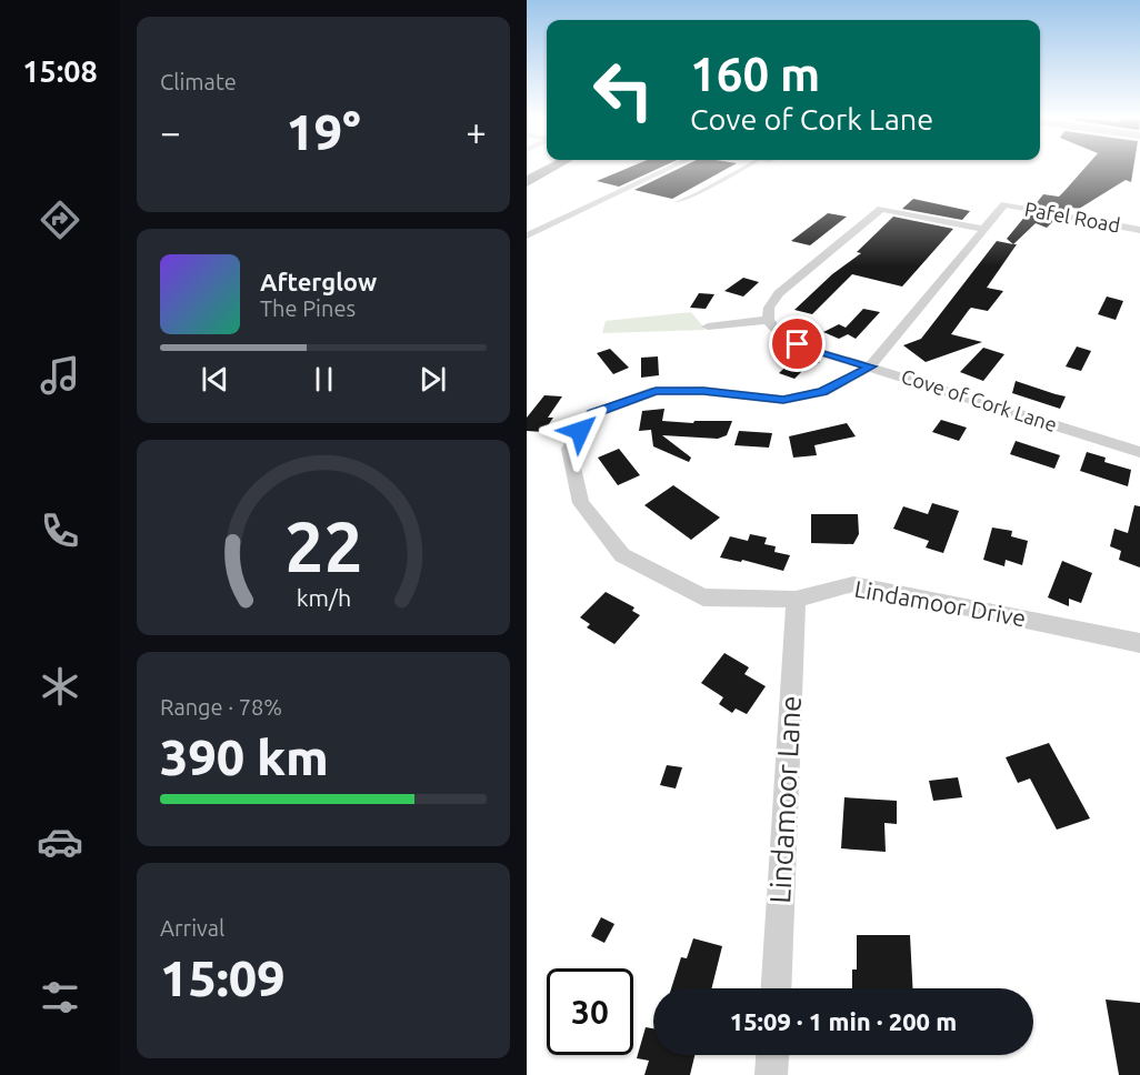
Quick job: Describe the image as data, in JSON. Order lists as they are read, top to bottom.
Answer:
{
  "streets": {
    "street": [
      "Pafel Road",
      "Cove of Cork Lane",
      "Lindamoor Drive",
      "Lindamoor Lane"
    ]
  },
  "crossings": [
    ["Pafel Road", "Lindamoor Drive"],
    ["Cove of Cork Lane", "Lindamoor Drive"],
    ["Lindamoor Drive", "Lindamoor Lane"]
  ],
  "page": {
    "tabs": "15:08",
    "tile": [
      "Climate",
      ["Range · 78%", "390 km"],
      ["Arrival", "15:09"]
    ],
    "turn": ["160 m", "Cove of Cork Lane"],
    "heat": ["−", "19°", "+"],
    "song": ["Afterglow", "The Pines"],
    "limit": "30",
    "trip": "15:09 · 1 min · 200 m",
    "gauge": ["22", "km/h"]
  }
}
